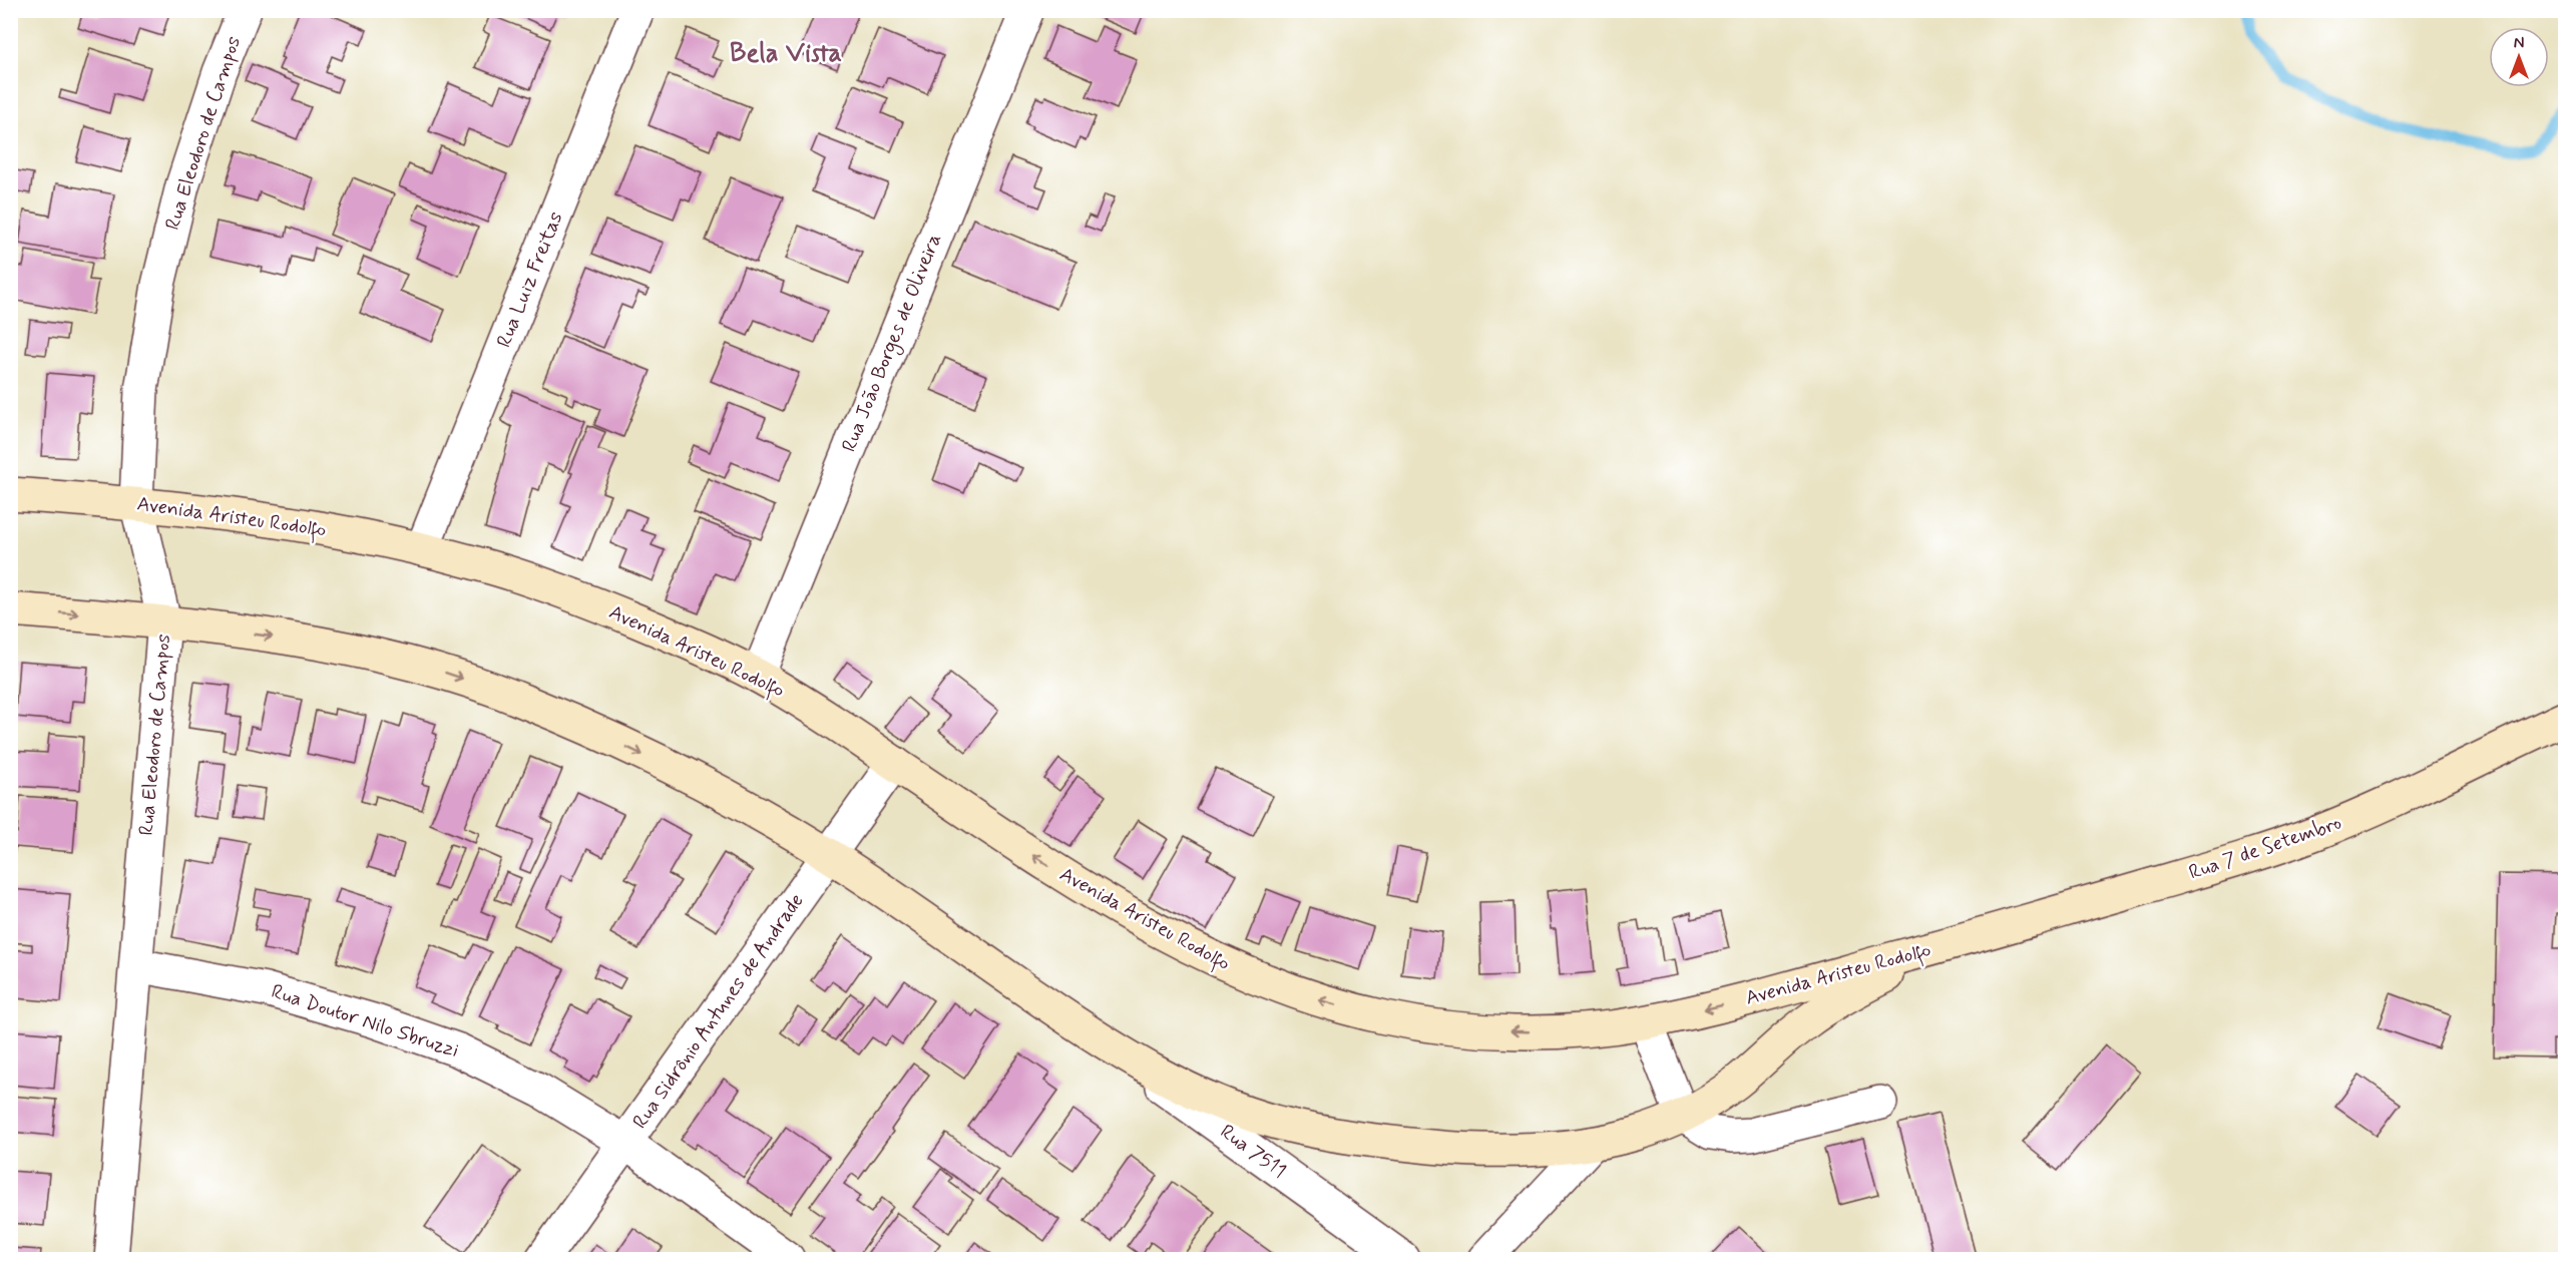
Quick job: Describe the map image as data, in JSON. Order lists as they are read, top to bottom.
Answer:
{
  "streets": {
    "street": [
      "Rua Eleodoro de Campos",
      "Rua Luiz Freitas",
      "Rua João Borges de Oliveira",
      "Avenida Aristeu Rodolfo",
      "Rua 7 de Setembro",
      "Rua Sidrônio Antunes de Andrade",
      "Rua Doutor Nilo Sbruzzi",
      "Rua 7511"
    ]
  },
  "crossings": [
    ["Rua Eleodoro de Campos", "Avenida Aristeu Rodolfo"],
    ["Rua Eleodoro de Campos", "Rua Doutor Nilo Sbruzzi"],
    ["Rua Luiz Freitas", "Avenida Aristeu Rodolfo"],
    ["Rua João Borges de Oliveira", "Avenida Aristeu Rodolfo"],
    ["Avenida Aristeu Rodolfo", "Rua 7 de Setembro"],
    ["Avenida Aristeu Rodolfo", "Rua Sidrônio Antunes de Andrade"],
    ["Avenida Aristeu Rodolfo", "Rua 7511"],
    ["Rua Sidrônio Antunes de Andrade", "Rua Doutor Nilo Sbruzzi"]
  ],
  "districts": ["Bela Vista"],
  "north": "top"
}
